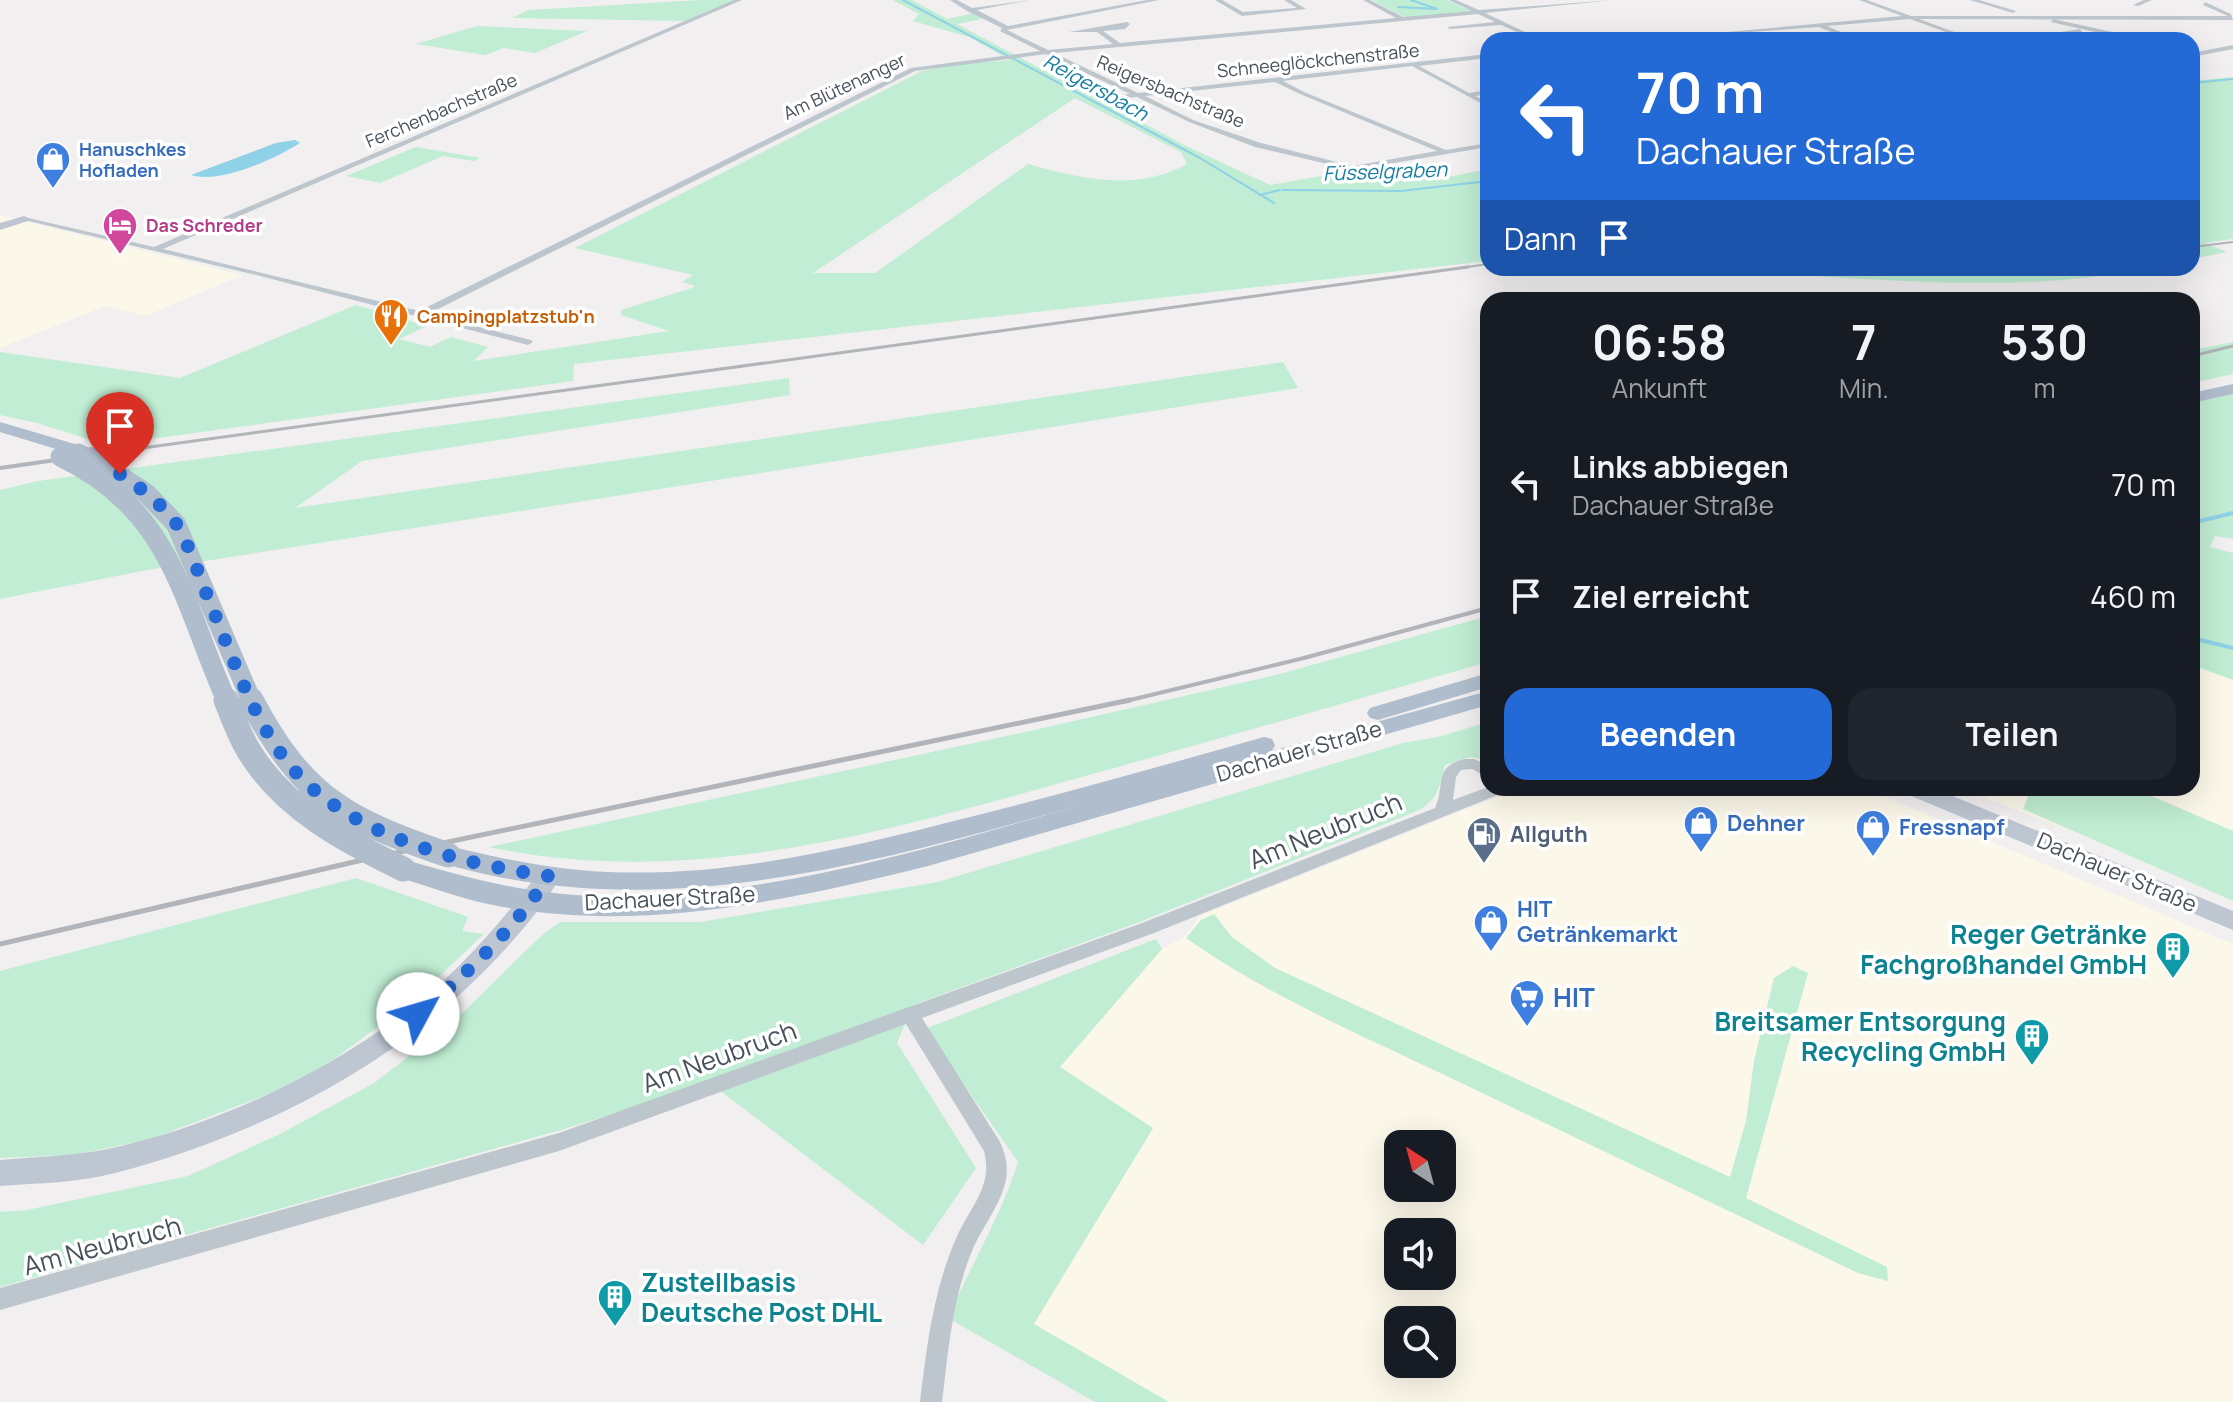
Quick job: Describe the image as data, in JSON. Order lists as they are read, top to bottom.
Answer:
{
  "streets": {
    "main road": ["Dachauer Straße"],
    "street": [
      "Schneeglöckchenstraße",
      "Am Blütenanger",
      "Reigersbachstraße",
      "Ferchenbachstraße",
      "Am Neubruch"
    ]
  },
  "crossings": [
    ["Schneeglöckchenstraße", "Reigersbachstraße"],
    ["Am Blütenanger", "Reigersbachstraße"]
  ],
  "water": ["Reigersbach", "Füsselgraben"],
  "places": {
    "shop": [
      "Hanuschkes Hofladen",
      "Dehner",
      "Fressnapf",
      "HIT Getränkemarkt"
    ],
    "hotel": ["Das Schreder"],
    "restaurant": ["Campingplatzstub'n"],
    "fuel station": ["Allguth"],
    "building": ["Reger Getränke Fachgroßhandel GmbH", "Breitsamer Entsorgung Recycling GmbH", "Zustellbasis Deutsche Post DHL"],
    "supermarket": ["HIT"]
  },
  "north": "top left",
  "page": {
    "turn": ["70 m", "Dachauer Straße"],
    "then": "Dann",
    "eta": [
      "06:58",
      "Ankunft",
      "7",
      "Min.",
      "530",
      "m"
    ],
    "list": [
      {
        "name": "Links abbiegen",
        "note": "Dachauer Straße",
        "value": "70 m"
      },
      {
        "name": "Ziel erreicht",
        "value": "460 m"
      }
    ],
    "buttons": ["Beenden", "Teilen"]
  }
}
